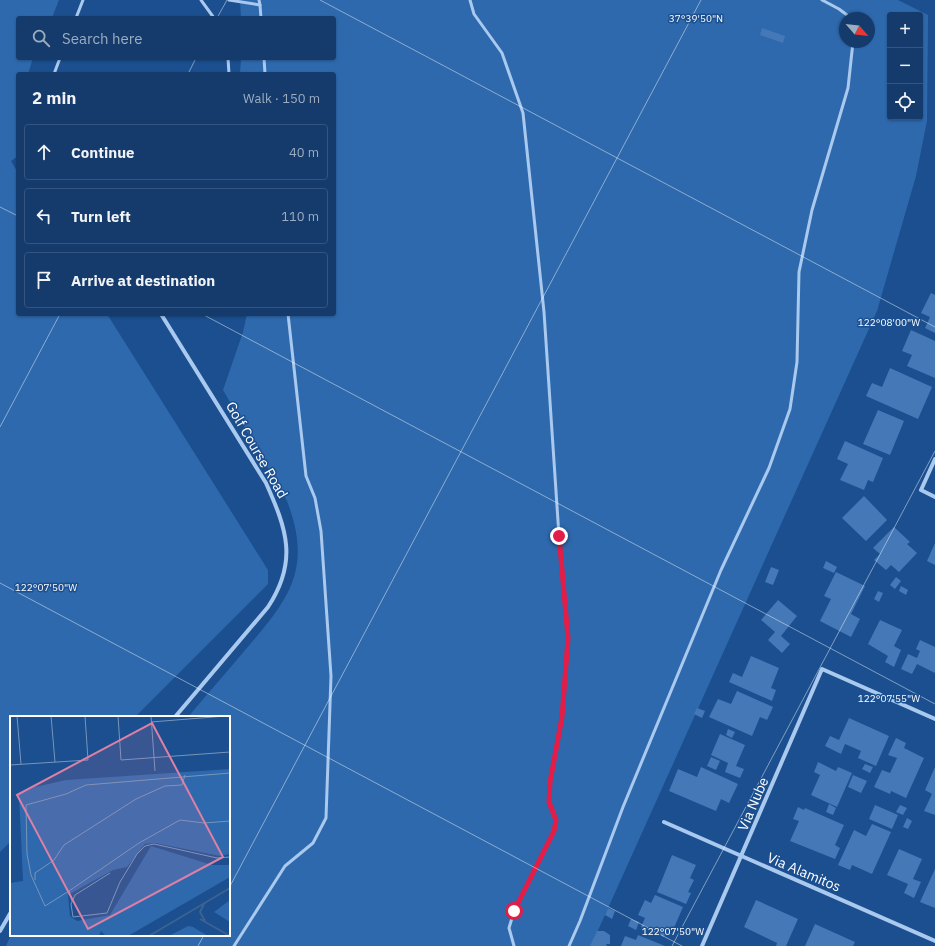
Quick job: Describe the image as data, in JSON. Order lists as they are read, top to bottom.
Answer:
{
  "streets": {
    "street": ["Golf Course Road", "Via Nube", "Via Alamitos"]
  },
  "crossings": [
    ["Via Nube", "Via Alamitos"]
  ],
  "north": "bottom right",
  "page": {
    "map_buttons": ["+", "−"],
    "search": "Search here",
    "heading": ["2 min", "Walk · 150 m"],
    "list": [
      ["Continue", "40 m"],
      ["Turn left", "110 m"],
      "Arrive at destination"
    ]
  },
  "coordinates": [
    "37°39'50\"N",
    "122°08'00\"W",
    "122°07'50\"W",
    "122°07'55\"W"
  ]
}
